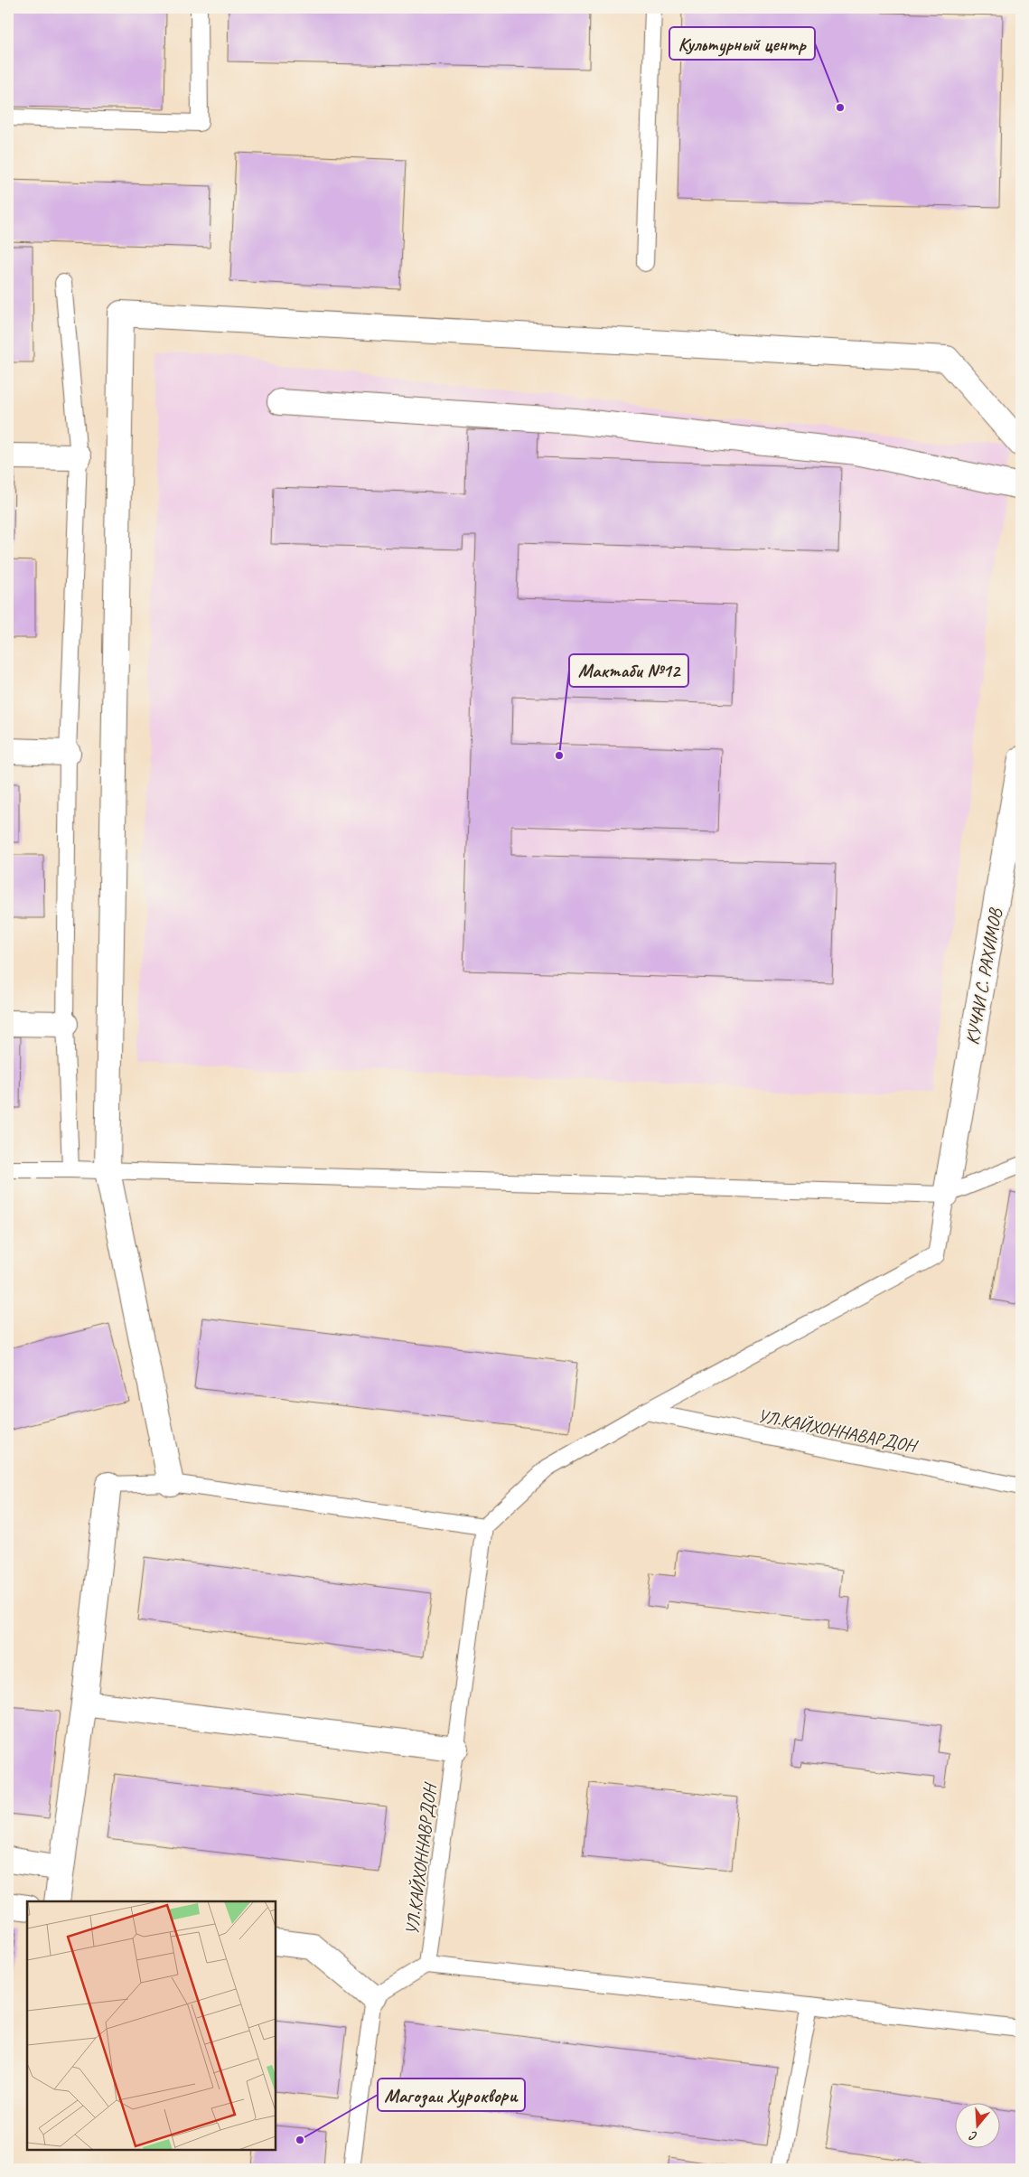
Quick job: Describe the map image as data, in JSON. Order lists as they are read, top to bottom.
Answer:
{
  "streets": {
    "street": ["КУЧАИ С. РАХИМОВ"],
    "lane": ["УЛ.КАЙХОННАВАРДОН", "УЛ.КАЙХОННАВРДОН"]
  },
  "places": ["Культурный центр", "Мактаби №12", "Магозаи Хуроквори"],
  "north": "bottom"
}
